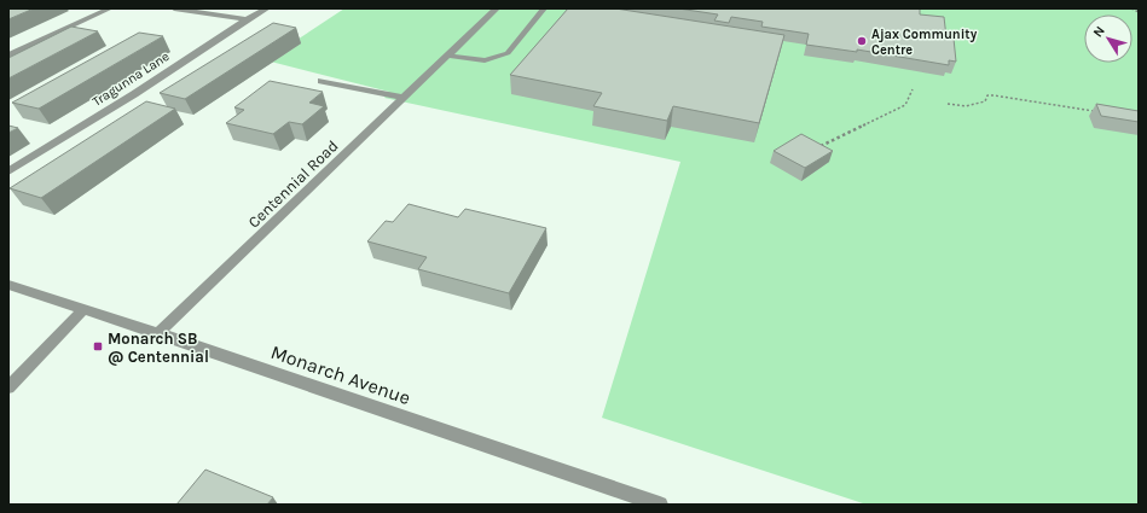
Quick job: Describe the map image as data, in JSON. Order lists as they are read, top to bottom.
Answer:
{
  "streets": {
    "street": ["Tragunna Lane", "Centennial Road", "Monarch Avenue"]
  },
  "crossings": [
    ["Centennial Road", "Monarch Avenue"]
  ],
  "places": {
    "other": ["Ajax Community Centre"],
    "transit": ["Monarch SB @ Centennial"]
  },
  "north": "top left"
}
